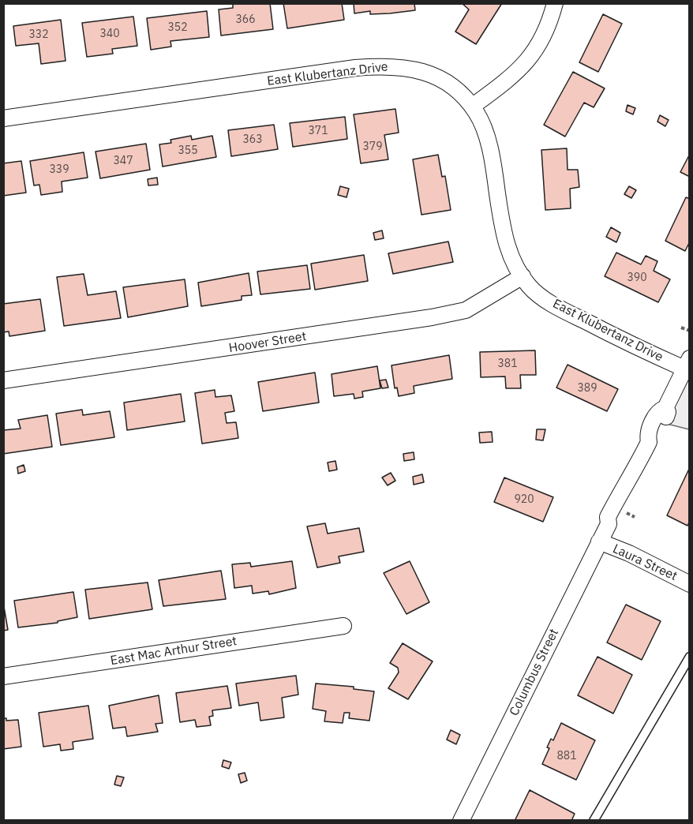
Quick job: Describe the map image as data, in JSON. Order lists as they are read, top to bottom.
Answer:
{
  "streets": {
    "street": [
      "East Klubertanz Drive",
      "Hoover Street",
      "Laura Street",
      "East Mac Arthur Street",
      "Columbus Street"
    ]
  },
  "crossings": [
    ["East Klubertanz Drive", "Hoover Street"],
    ["East Klubertanz Drive", "Columbus Street"],
    ["Laura Street", "Columbus Street"]
  ],
  "house_numbers": [
    "366",
    "352",
    "340",
    "332",
    "371",
    "363",
    "379",
    "355",
    "347",
    "339",
    "390",
    "381",
    "389",
    "920",
    "881"
  ]
}
